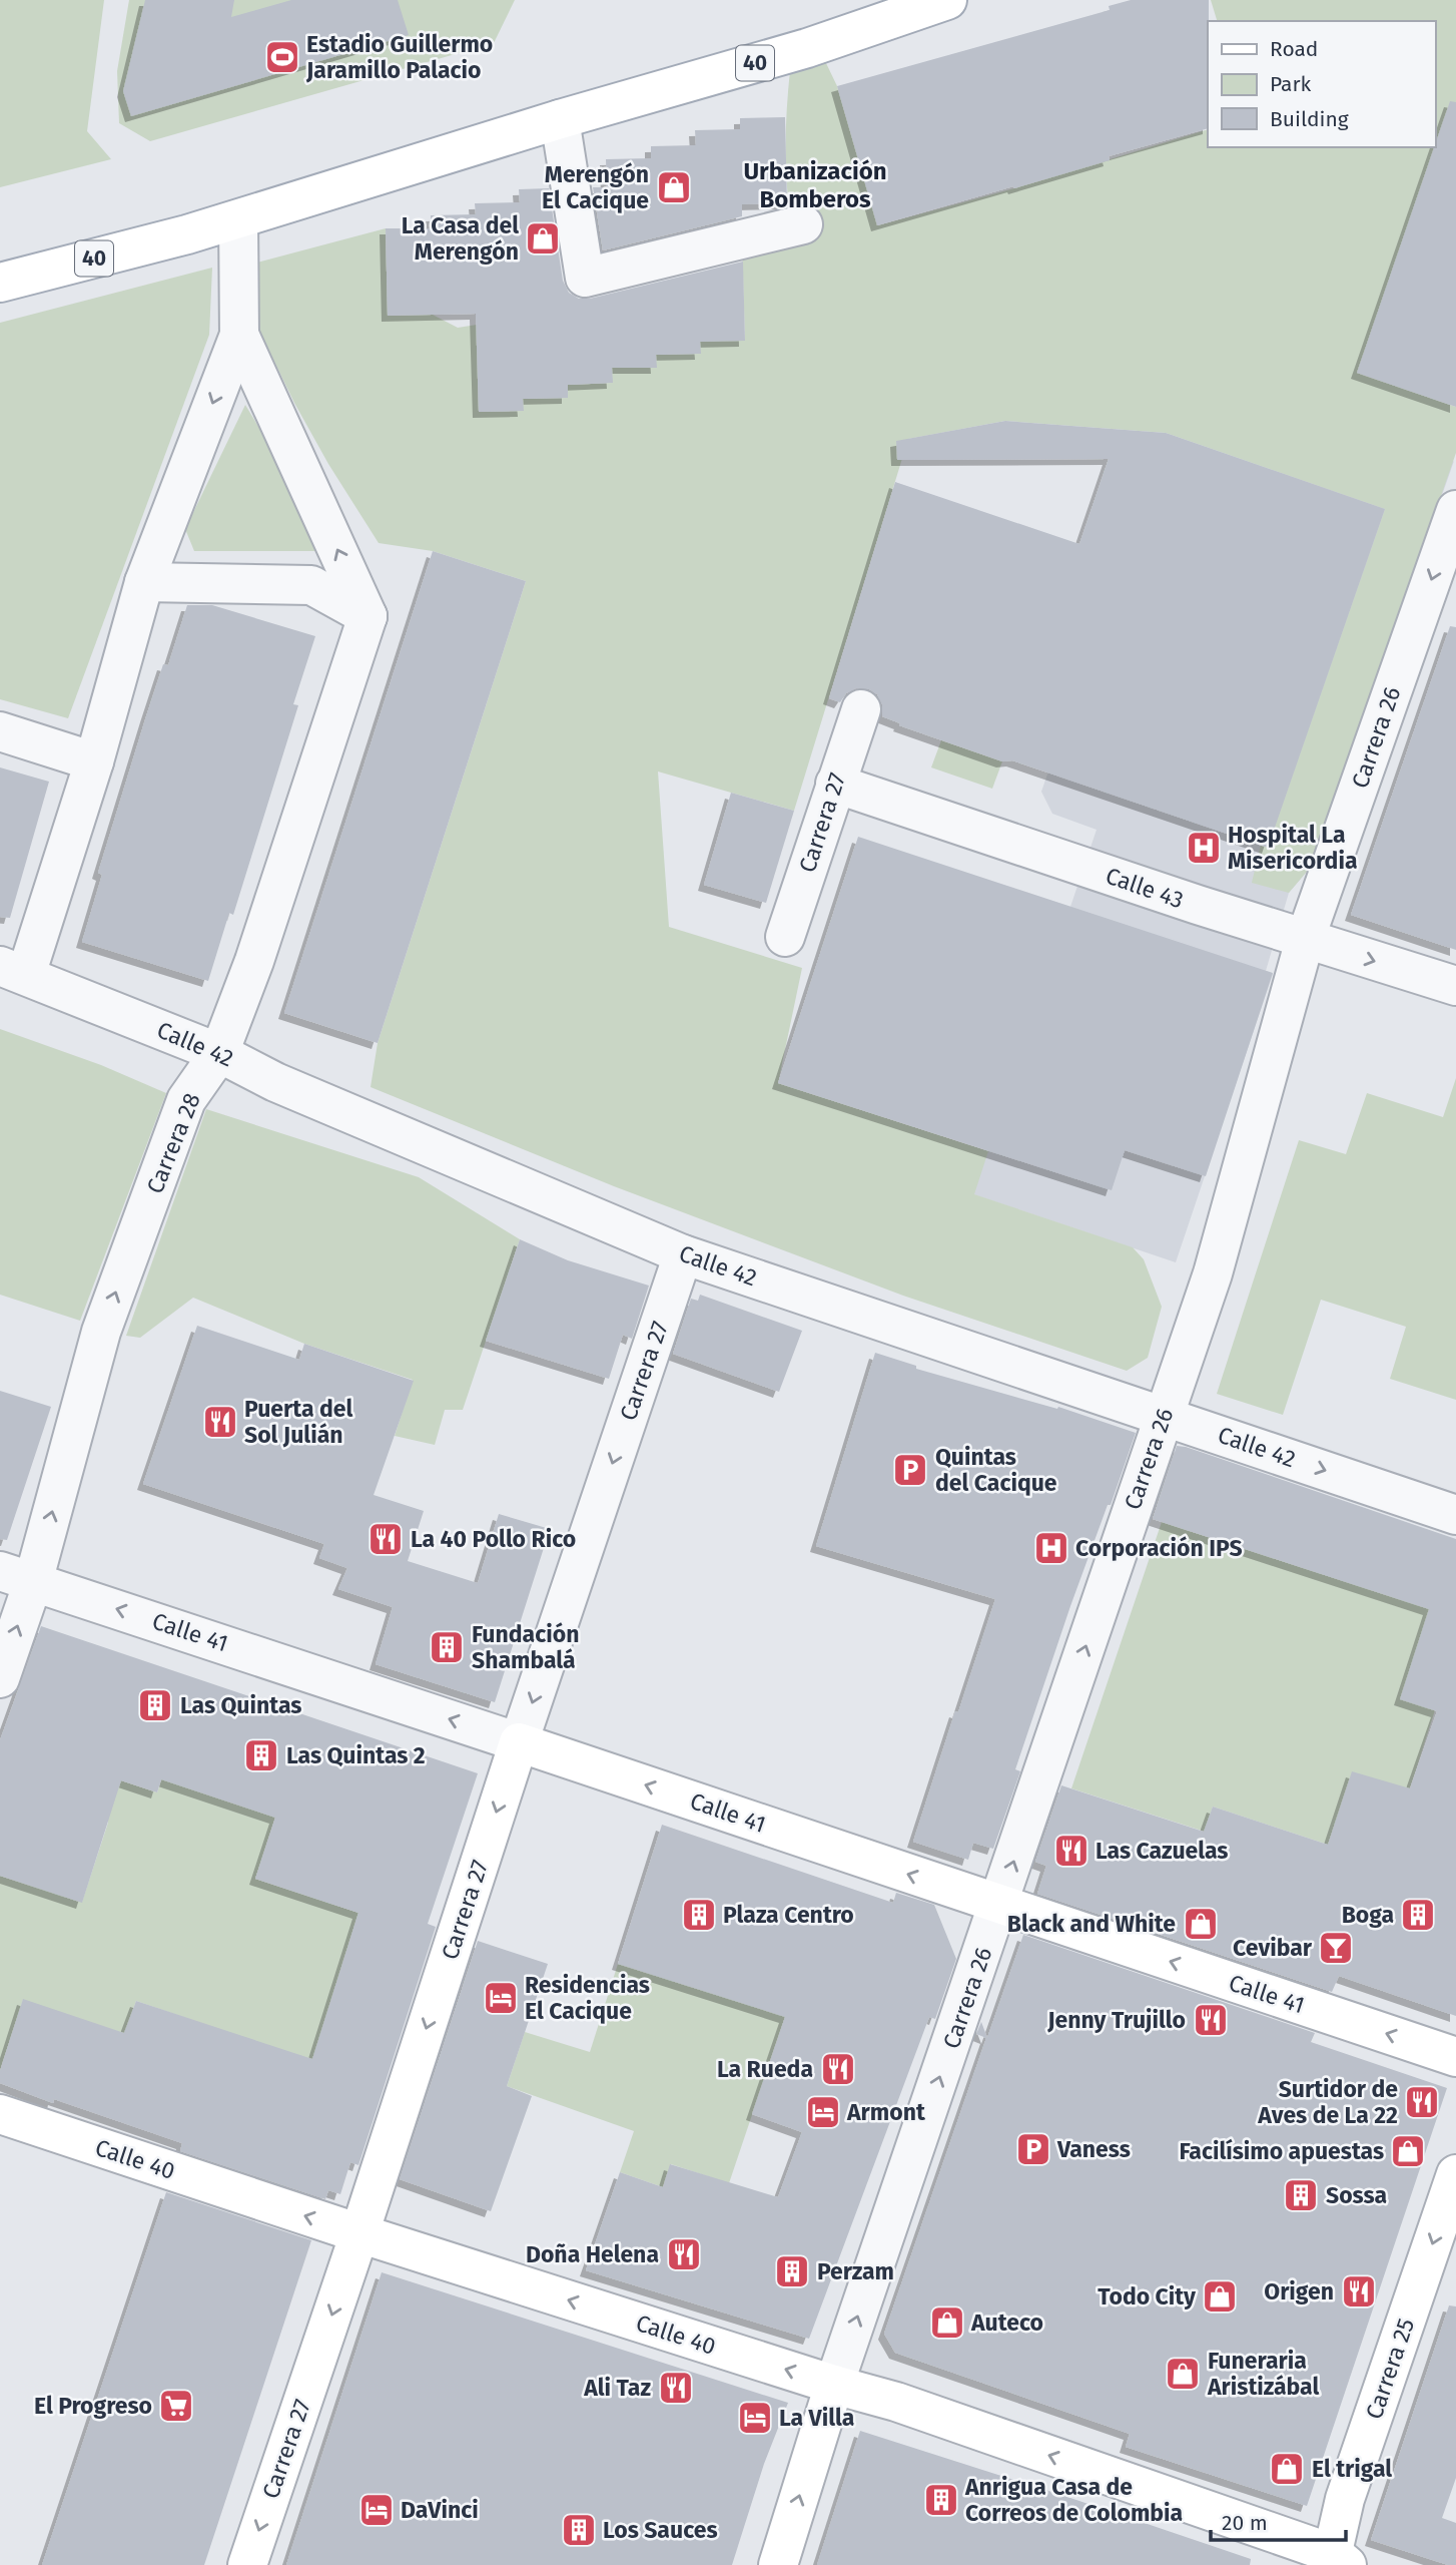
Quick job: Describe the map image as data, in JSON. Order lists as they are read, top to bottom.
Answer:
{
  "streets": {
    "main road": [
      "40",
      "Carrera 26",
      "Carrera 27",
      "Calle 41",
      "Calle 40",
      "Carrera 25"
    ],
    "street": ["Calle 43", "Calle 42", "Carrera 28"]
  },
  "crossings": [
    ["Carrera 26", "Calle 43"],
    ["Carrera 26", "Calle 42"],
    ["Carrera 26", "Calle 41"],
    ["Carrera 26", "Calle 40"],
    ["Carrera 27", "Calle 43"],
    ["Carrera 27", "Calle 42"],
    ["Carrera 27", "Calle 41"],
    ["Carrera 27", "Calle 40"],
    ["Calle 42", "Carrera 28"],
    ["Carrera 28", "Calle 41"],
    ["Calle 40", "Carrera 25"]
  ],
  "one_way": [
    "Carrera 27",
    "Carrera 28",
    "Calle 41",
    "Calle 40",
    "Carrera 25"
  ],
  "districts": ["Urbanización Bomberos"],
  "places": {
    "sports": ["Estadio Guillermo Jaramillo Palacio"],
    "shop": [
      "Merengón El Cacique",
      "La Casa del Merengón",
      "Black and White",
      "Facilísimo apuestas",
      "Todo City",
      "Auteco",
      "Funeraria Aristizábal",
      "El trigal"
    ],
    "hospital": ["Hospital La Misericordia", "Corporación IPS"],
    "restaurant": [
      "Puerta del Sol Julián",
      "La 40 Pollo Rico",
      "Las Cazuelas",
      "Jenny Trujillo",
      "La Rueda",
      "Surtidor de Aves de La 22",
      "Doña Helena",
      "Origen",
      "Ali Taz"
    ],
    "parking": ["Quintas del Cacique", "Vaness"],
    "building": [
      "Fundación Shambalá",
      "Las Quintas",
      "Las Quintas 2",
      "Plaza Centro",
      "Boga",
      "Sossa",
      "Perzam",
      "Anrigua Casa de Correos de Colombia",
      "Los Sauces"
    ],
    "bar": ["Cevibar"],
    "hotel": [
      "Residencias El Cacique",
      "Armont",
      "La Villa",
      "DaVinci"
    ],
    "supermarket": ["El Progreso"]
  },
  "legend": ["Road", "Park", "Building"],
  "scale_bar": "20 m"
}
